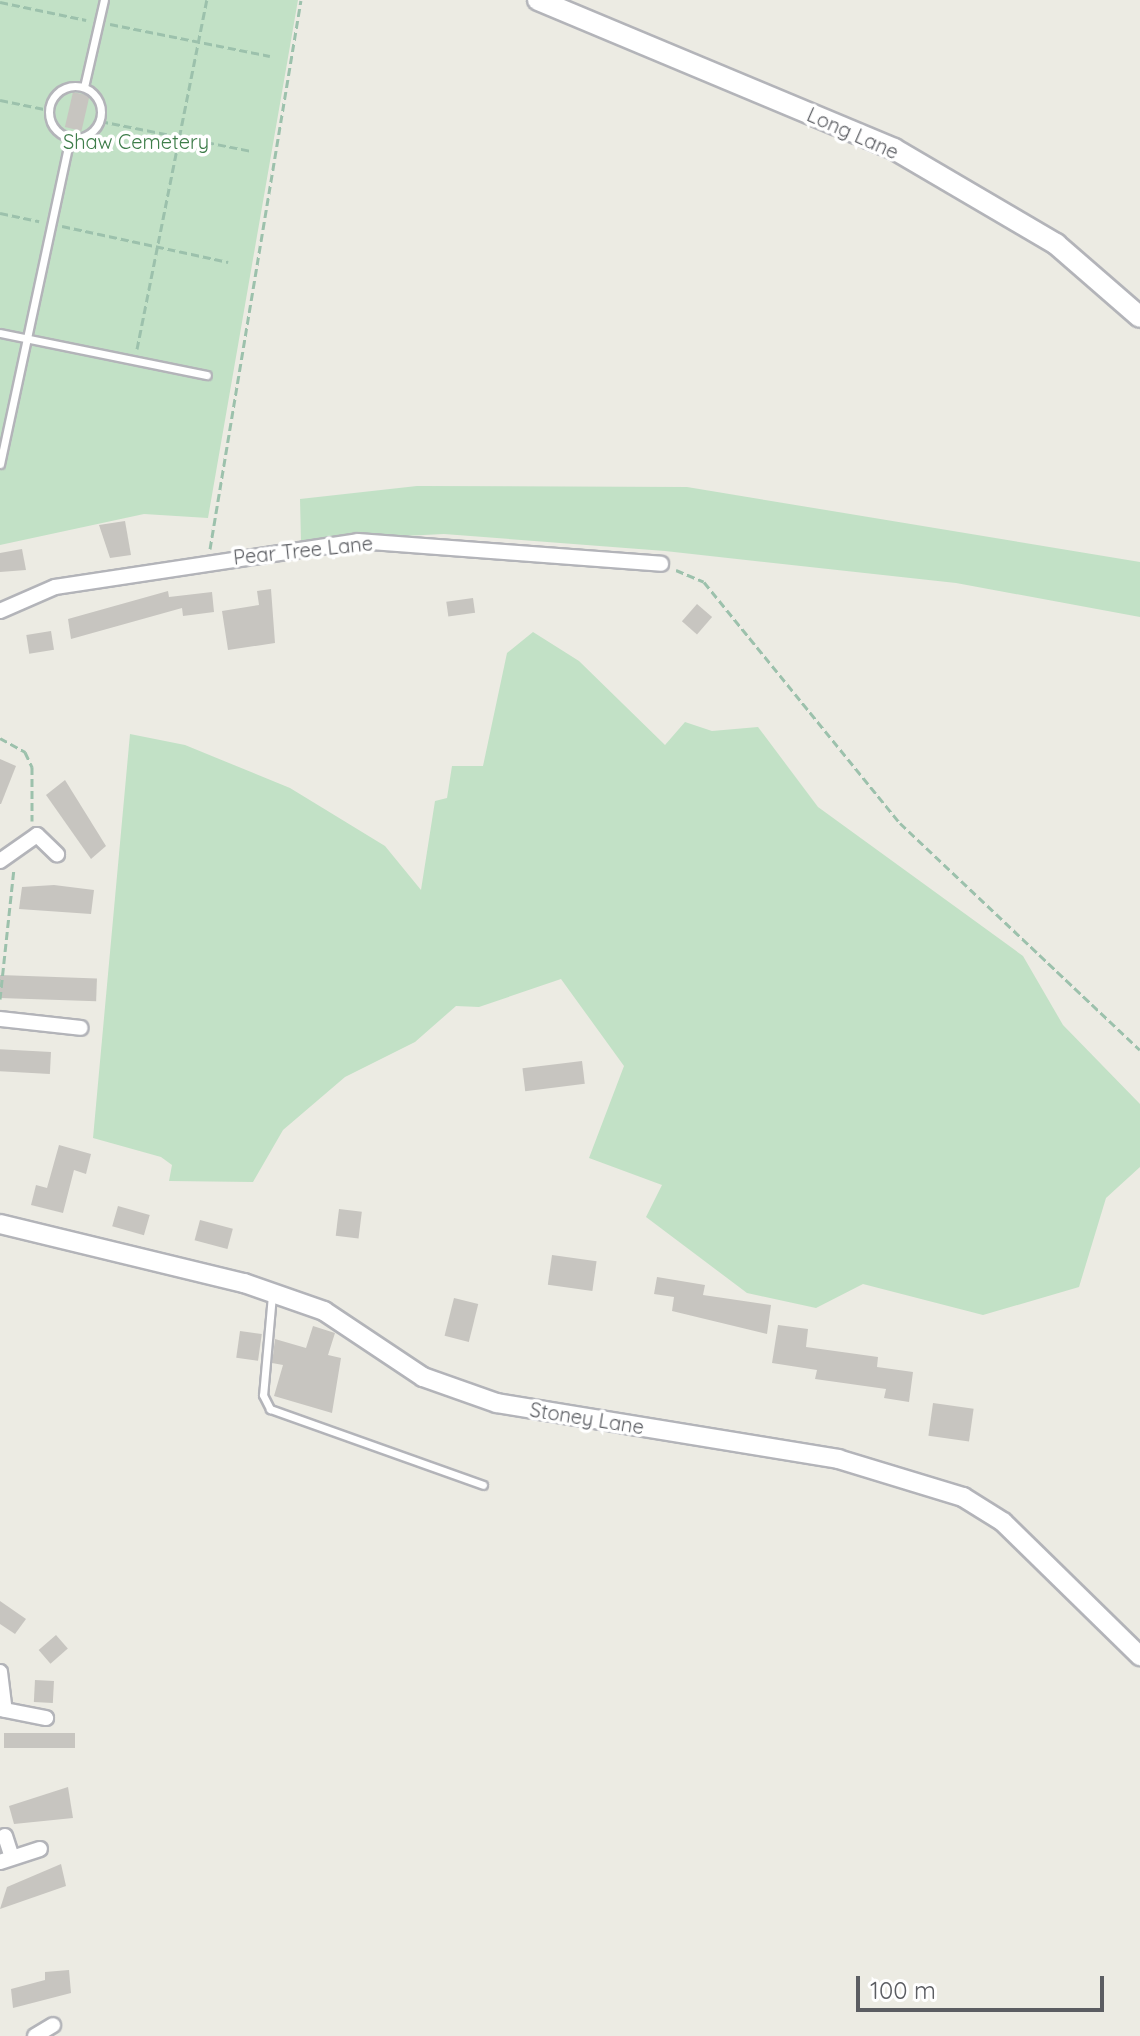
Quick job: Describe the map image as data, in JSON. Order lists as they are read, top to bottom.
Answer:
{
  "streets": {
    "main road": ["Long Lane"],
    "street": ["Pear Tree Lane", "Stoney Lane"]
  },
  "parks": ["Shaw Cemetery"],
  "scale_bar": "100 m"
}
